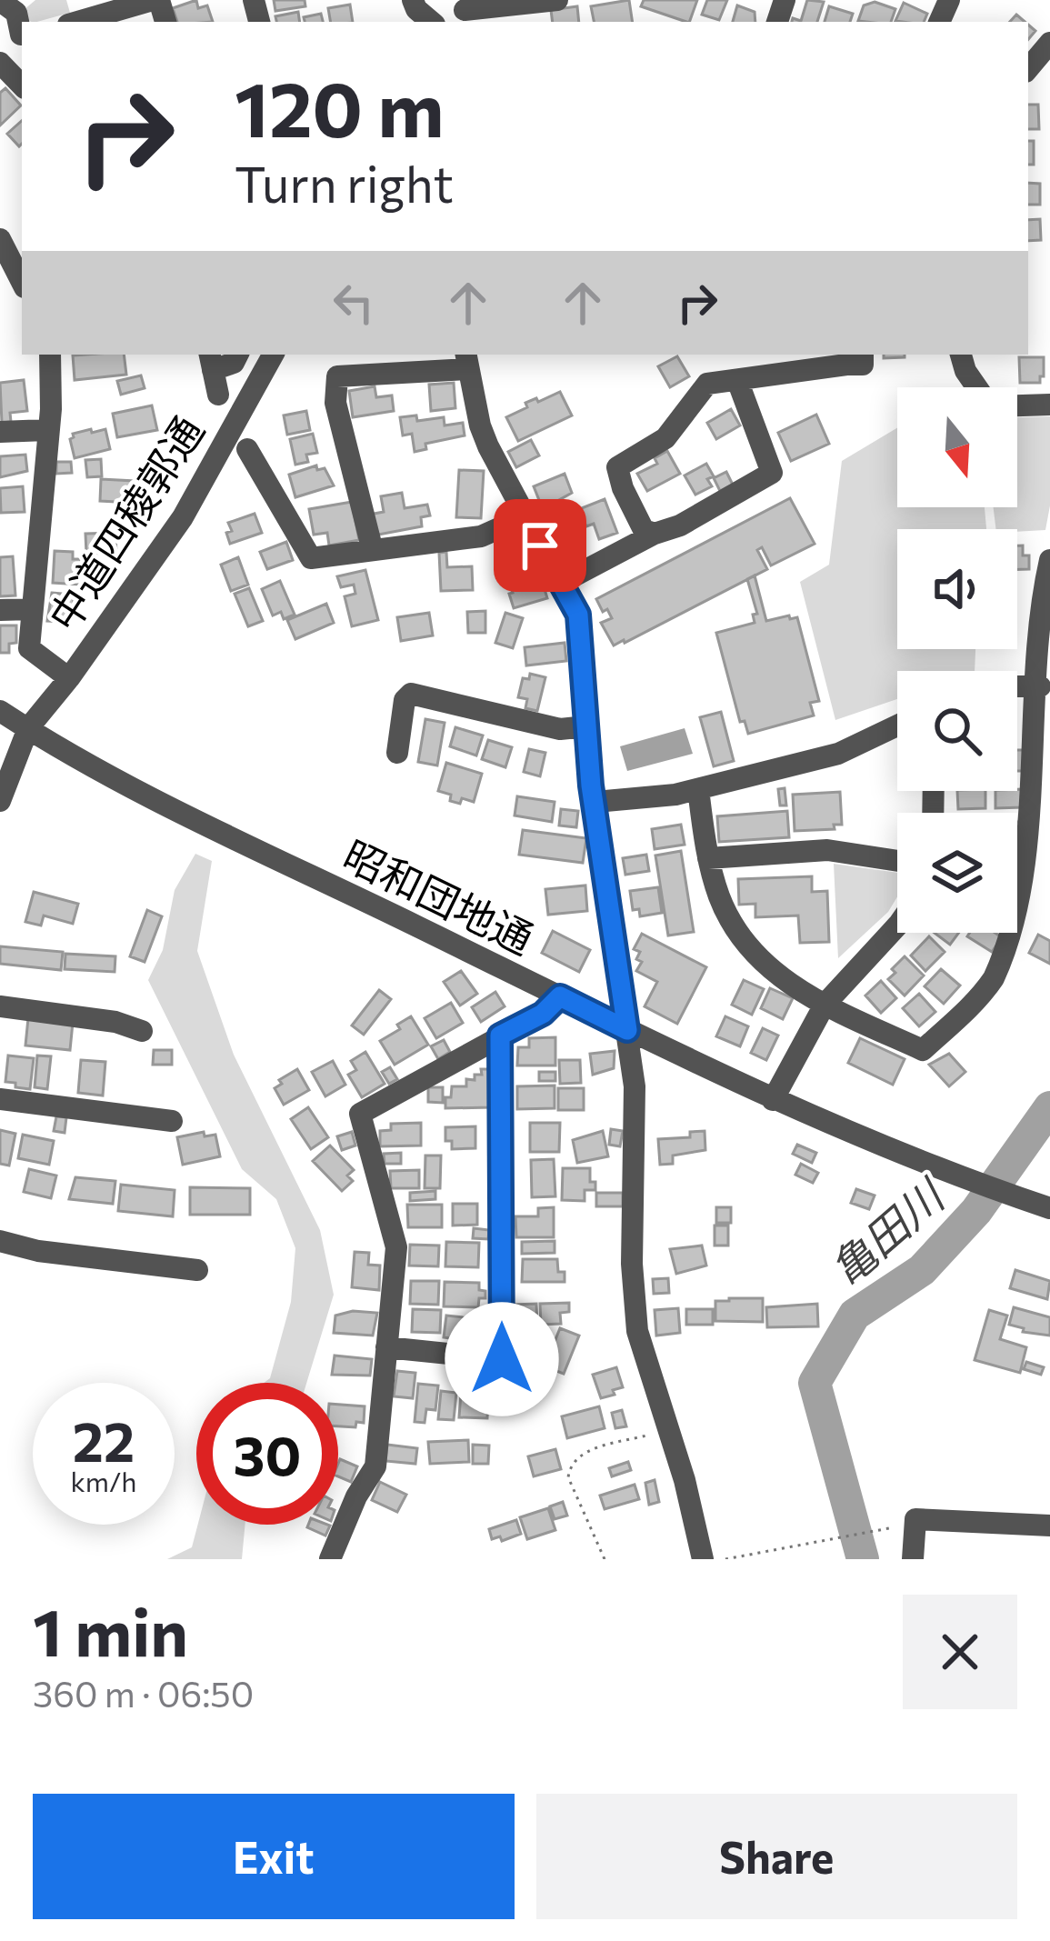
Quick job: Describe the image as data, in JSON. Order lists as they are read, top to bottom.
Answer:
{
  "streets": {
    "street": ["中道四稜郭通", "昭和団地通"]
  },
  "crossings": [
    ["中道四稜郭通", "昭和団地通"]
  ],
  "water": ["亀田川"],
  "north": "bottom",
  "page": {
    "turn": ["120 m", "Turn right"],
    "speed": "22 km/h",
    "limit": "30",
    "heading": ["1 min", "360 m · 06:50"],
    "buttons": ["Exit", "Share"]
  }
}
